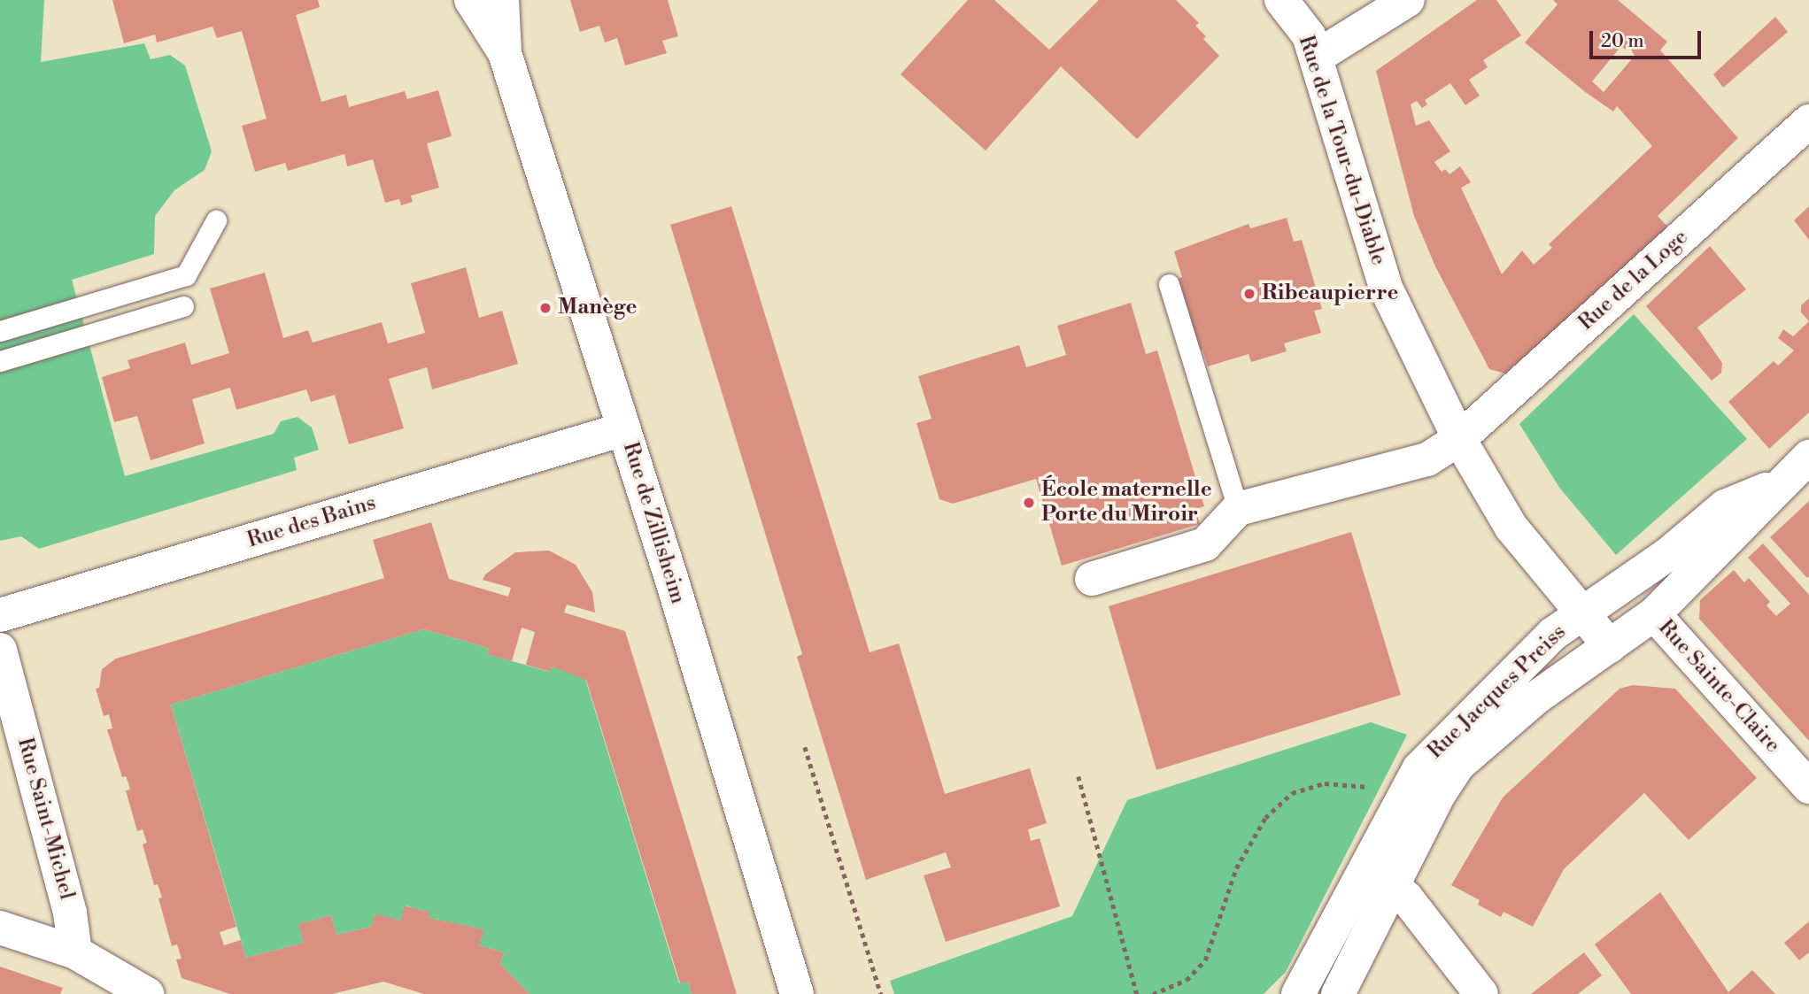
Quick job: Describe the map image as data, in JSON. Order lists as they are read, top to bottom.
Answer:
{
  "streets": {
    "street": [
      "Rue de la Tour-du-Diable",
      "Rue de la Loge",
      "Rue des Bains",
      "Rue de Zillisheim",
      "Rue Sainte-Claire",
      "Rue Jacques Preiss",
      "Rue Saint-Michel"
    ]
  },
  "crossings": [
    ["Rue de la Tour-du-Diable", "Rue de la Loge"],
    ["Rue de la Tour-du-Diable", "Rue Jacques Preiss"],
    ["Rue des Bains", "Rue de Zillisheim"],
    ["Rue Sainte-Claire", "Rue Jacques Preiss"]
  ],
  "places": ["Ribeaupierre", "Manège", "École maternelle Porte du Miroir"],
  "scale_bar": "20 m"
}
